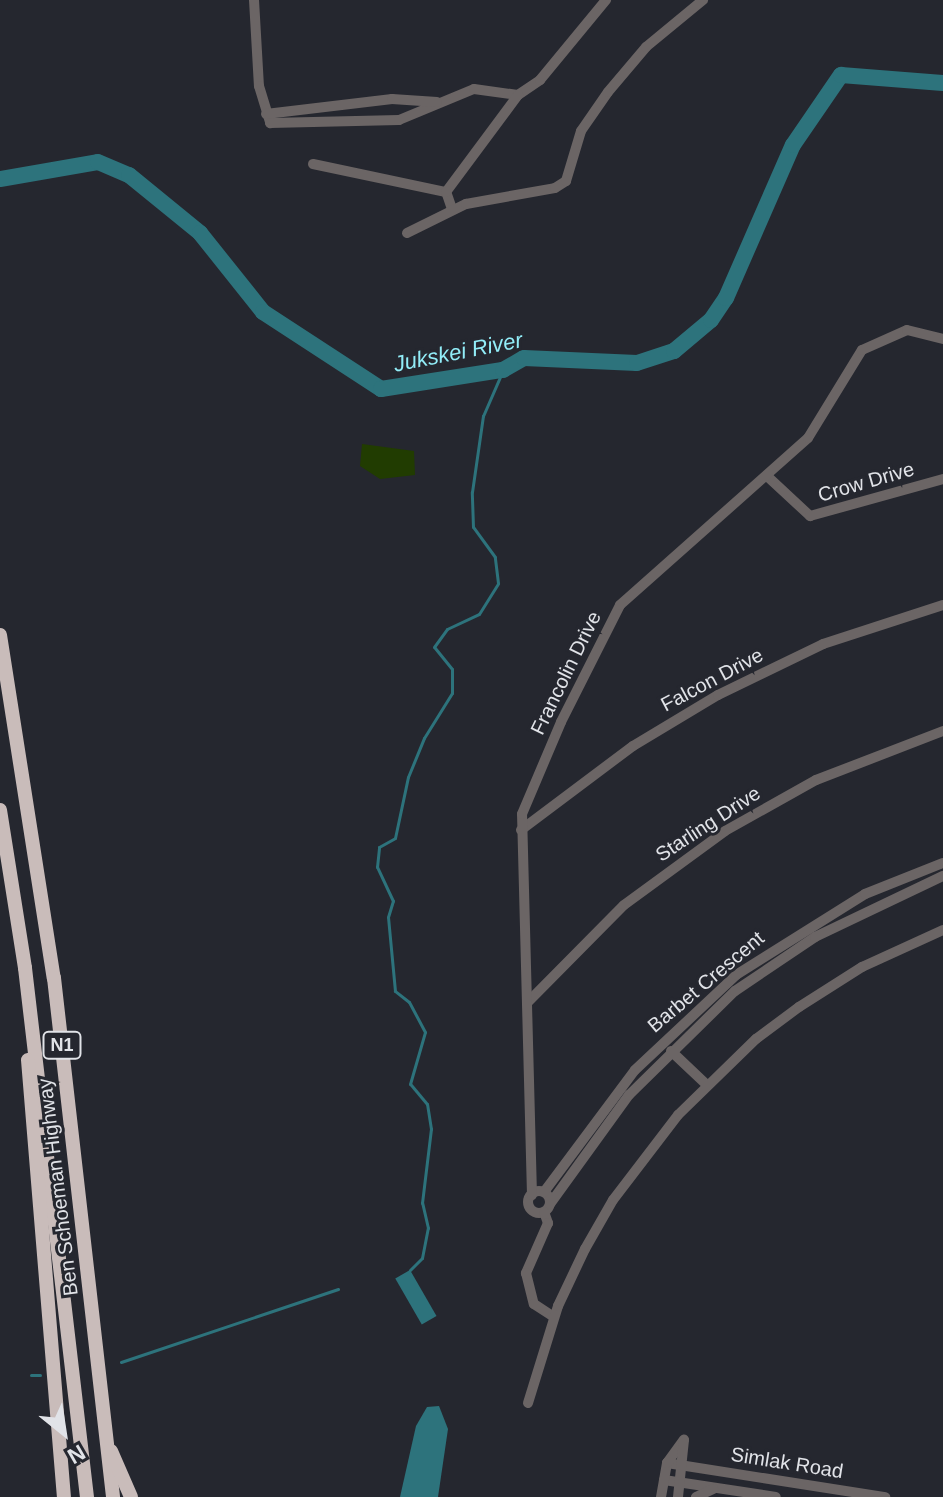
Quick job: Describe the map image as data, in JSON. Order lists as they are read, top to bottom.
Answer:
{
  "streets": {
    "highway": ["N1", "Ben Schoeman Highway"],
    "street": [
      "Crow Drive",
      "Francolin Drive",
      "Falcon Drive",
      "Starling Drive",
      "Barbet Crescent",
      "Simlak Road"
    ]
  },
  "crossings": [
    ["Crow Drive", "Francolin Drive"],
    ["Francolin Drive", "Falcon Drive"],
    ["Francolin Drive", "Starling Drive"]
  ],
  "water": ["Jukskei River"],
  "north": "bottom right"
}
